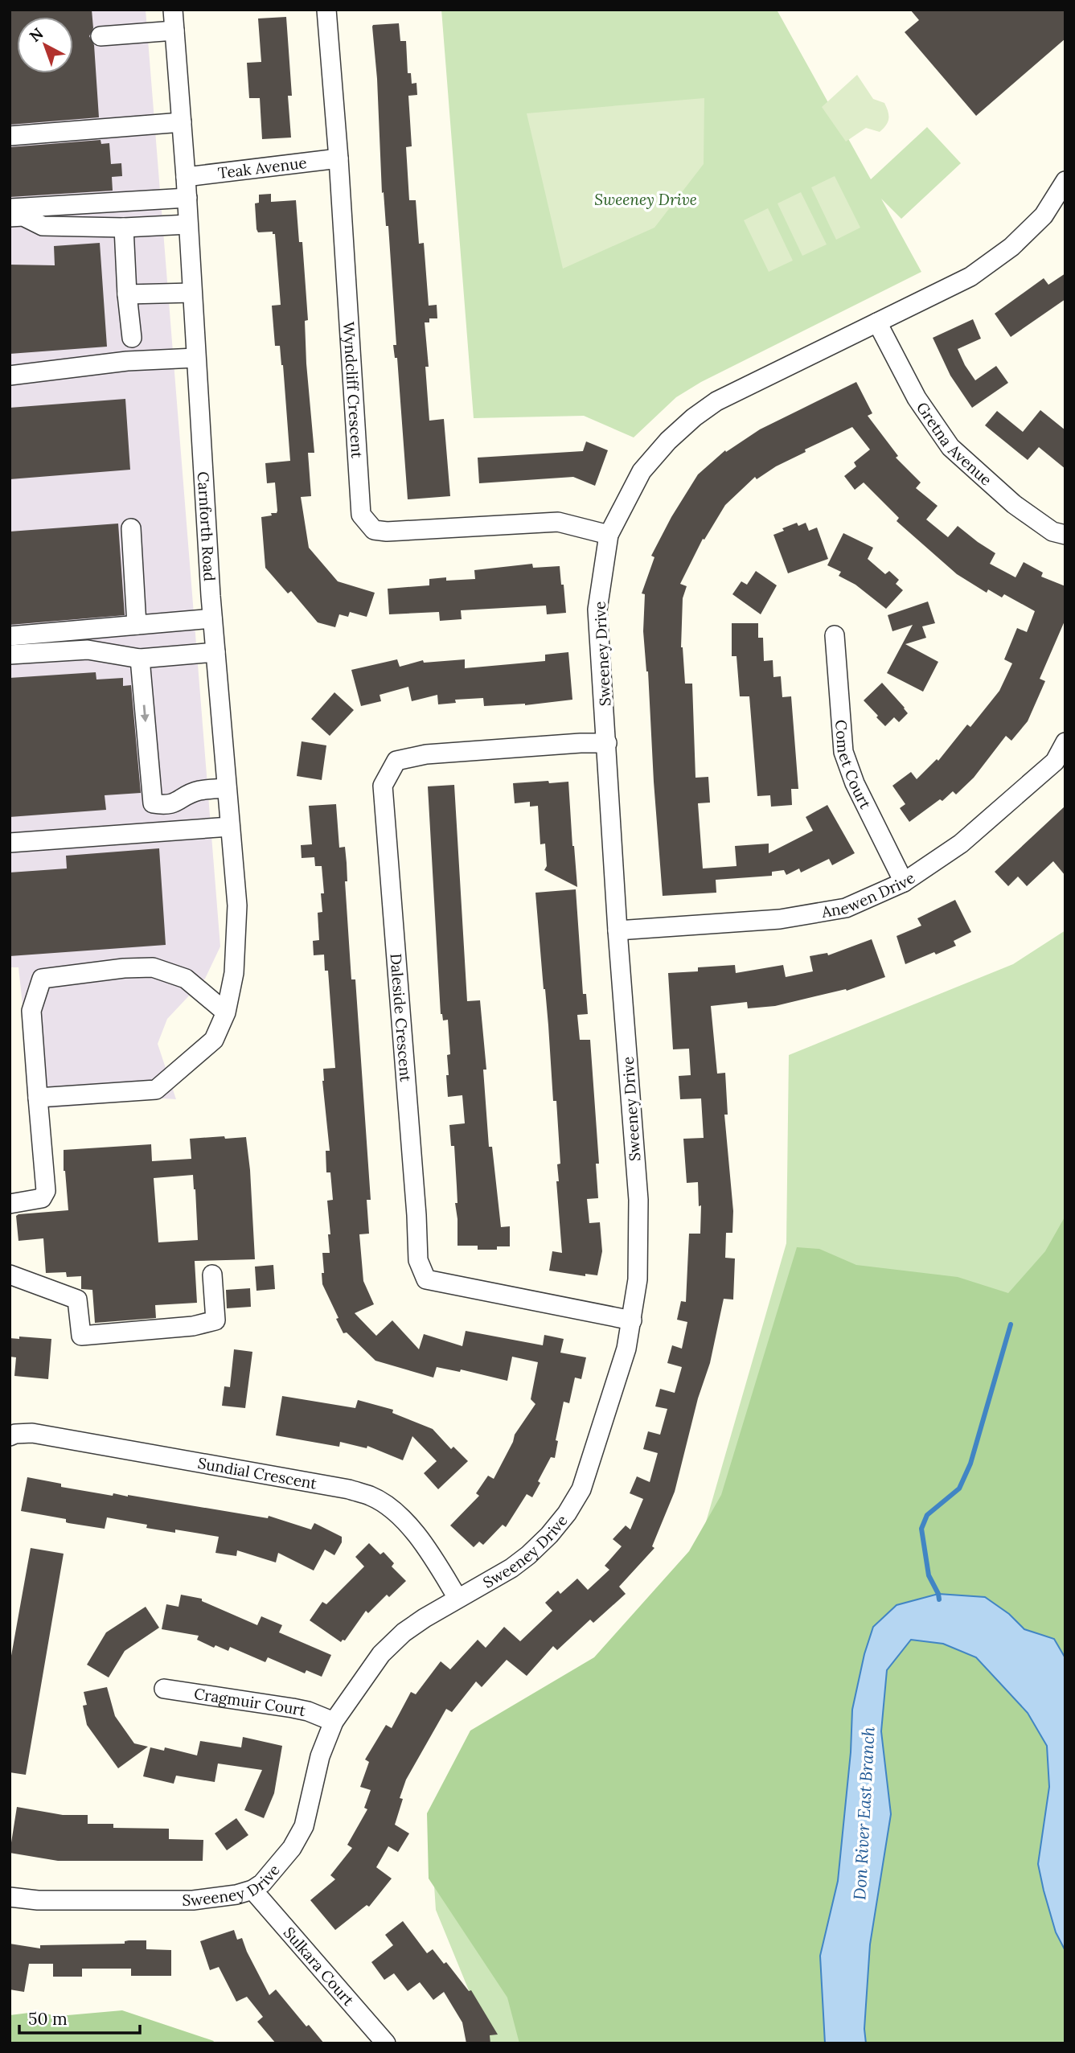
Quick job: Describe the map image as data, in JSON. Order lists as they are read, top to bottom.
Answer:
{
  "streets": {
    "street": [
      "Teak Avenue",
      "Wyndcliff Crescent",
      "Gretna Avenue",
      "Carnforth Road",
      "Sweeney Drive",
      "Comet Court",
      "Anewen Drive",
      "Daleside Crescent",
      "Sundial Crescent",
      "Cragmuir Court",
      "Sulkara Court"
    ]
  },
  "crossings": [
    ["Teak Avenue", "Wyndcliff Crescent"],
    ["Teak Avenue", "Carnforth Road"],
    ["Wyndcliff Crescent", "Sweeney Drive"],
    ["Gretna Avenue", "Sweeney Drive"],
    ["Sweeney Drive", "Anewen Drive"],
    ["Sweeney Drive", "Daleside Crescent"],
    ["Sweeney Drive", "Sundial Crescent"],
    ["Sweeney Drive", "Cragmuir Court"],
    ["Sweeney Drive", "Sulkara Court"],
    ["Comet Court", "Anewen Drive"]
  ],
  "water": ["Don River East Branch"],
  "parks": ["Sweeney Drive"],
  "scale_bar": "50 m",
  "north": "top left"
}
